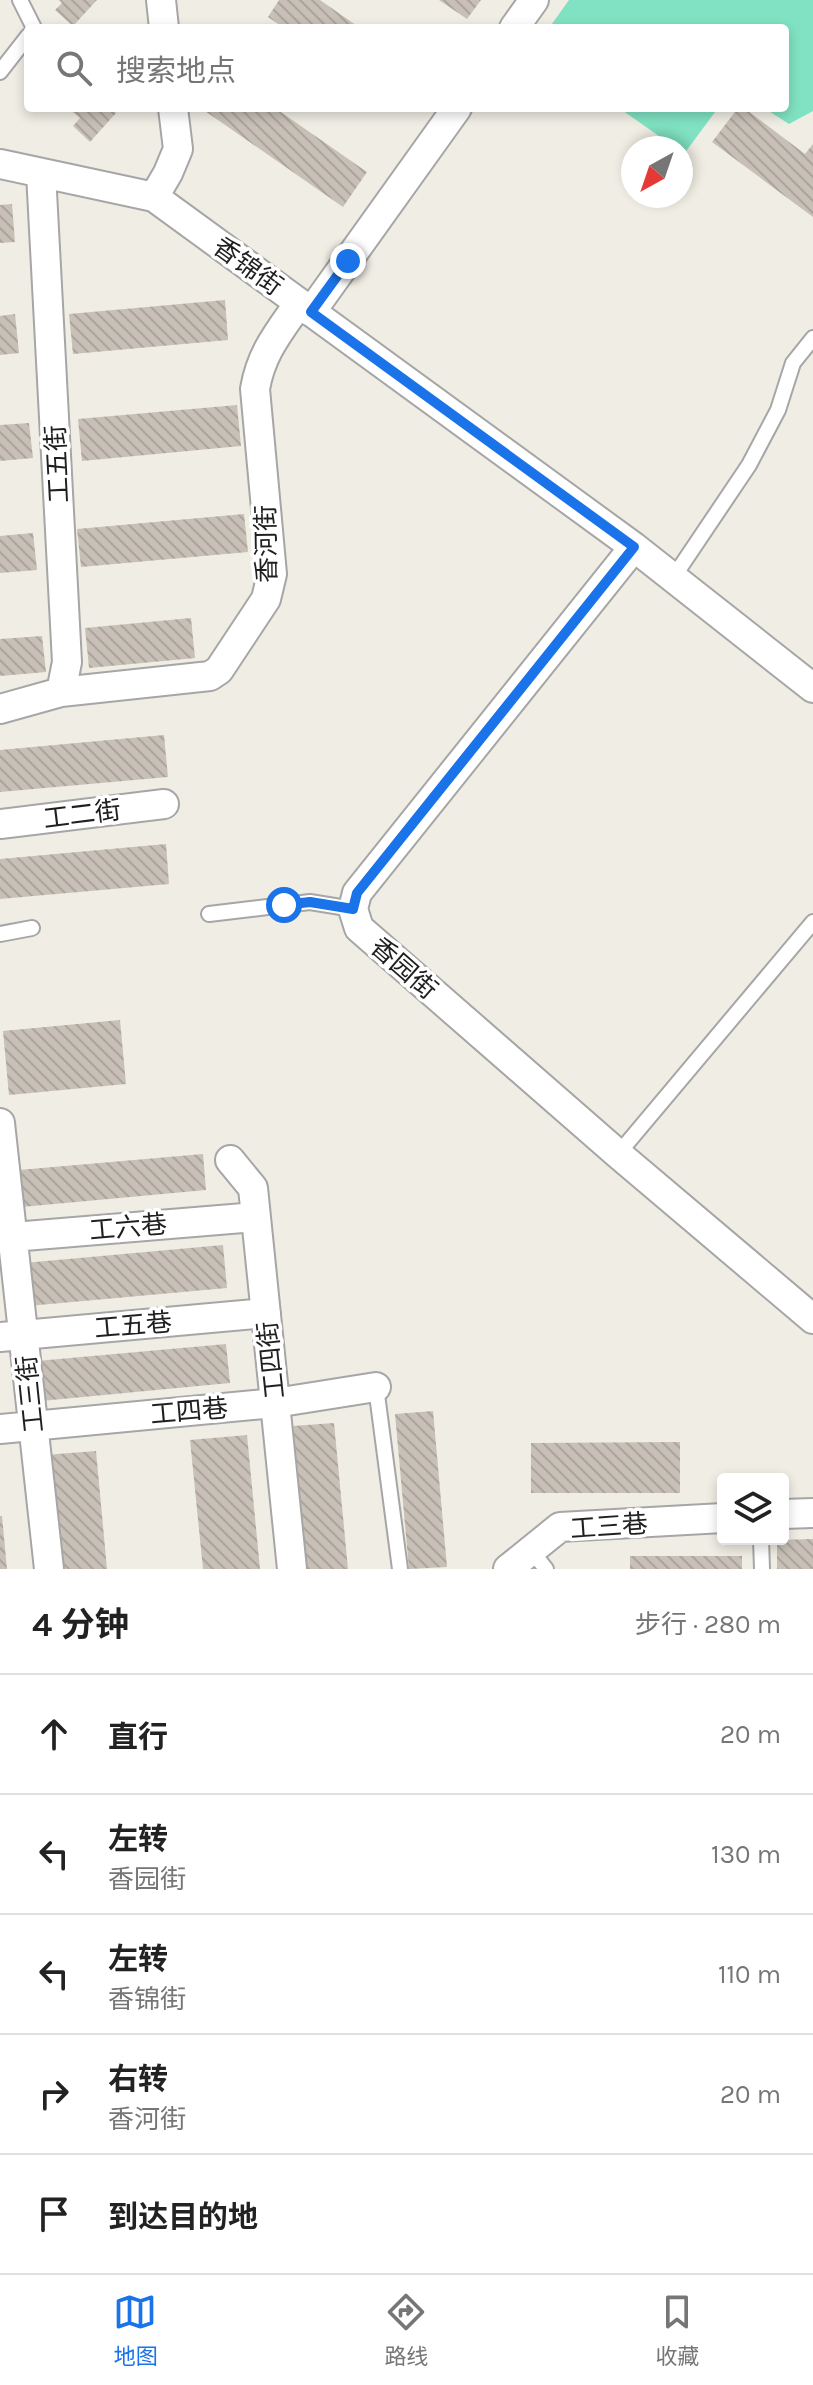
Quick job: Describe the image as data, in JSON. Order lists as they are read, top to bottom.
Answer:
{
  "streets": {
    "street": [
      "香锦街",
      "工五街",
      "香河街",
      "工二街",
      "香园街",
      "工六巷",
      "工五巷",
      "工四街",
      "工三街",
      "工四巷",
      "工三巷"
    ]
  },
  "crossings": [
    ["香锦街", "工五街"],
    ["香锦街", "香河街"],
    ["香锦街", "香园街"],
    ["工五街", "香河街"],
    ["工六巷", "工四街"],
    ["工六巷", "工三街"],
    ["工五巷", "工四街"],
    ["工五巷", "工三街"],
    ["工四街", "工四巷"],
    ["工三街", "工四巷"]
  ],
  "north": "bottom left",
  "page": {
    "search": "搜索地点",
    "heading": ["4 分钟", "步行 · 280 m"],
    "list": [
      ["直行", "20 m"],
      ["左转", "香园街", "130 m"],
      ["左转", "香锦街", "110 m"],
      ["右转", "香河街", "20 m"],
      "到达目的地"
    ],
    "nav": ["地图", "路线", "收藏"]
  }
}
